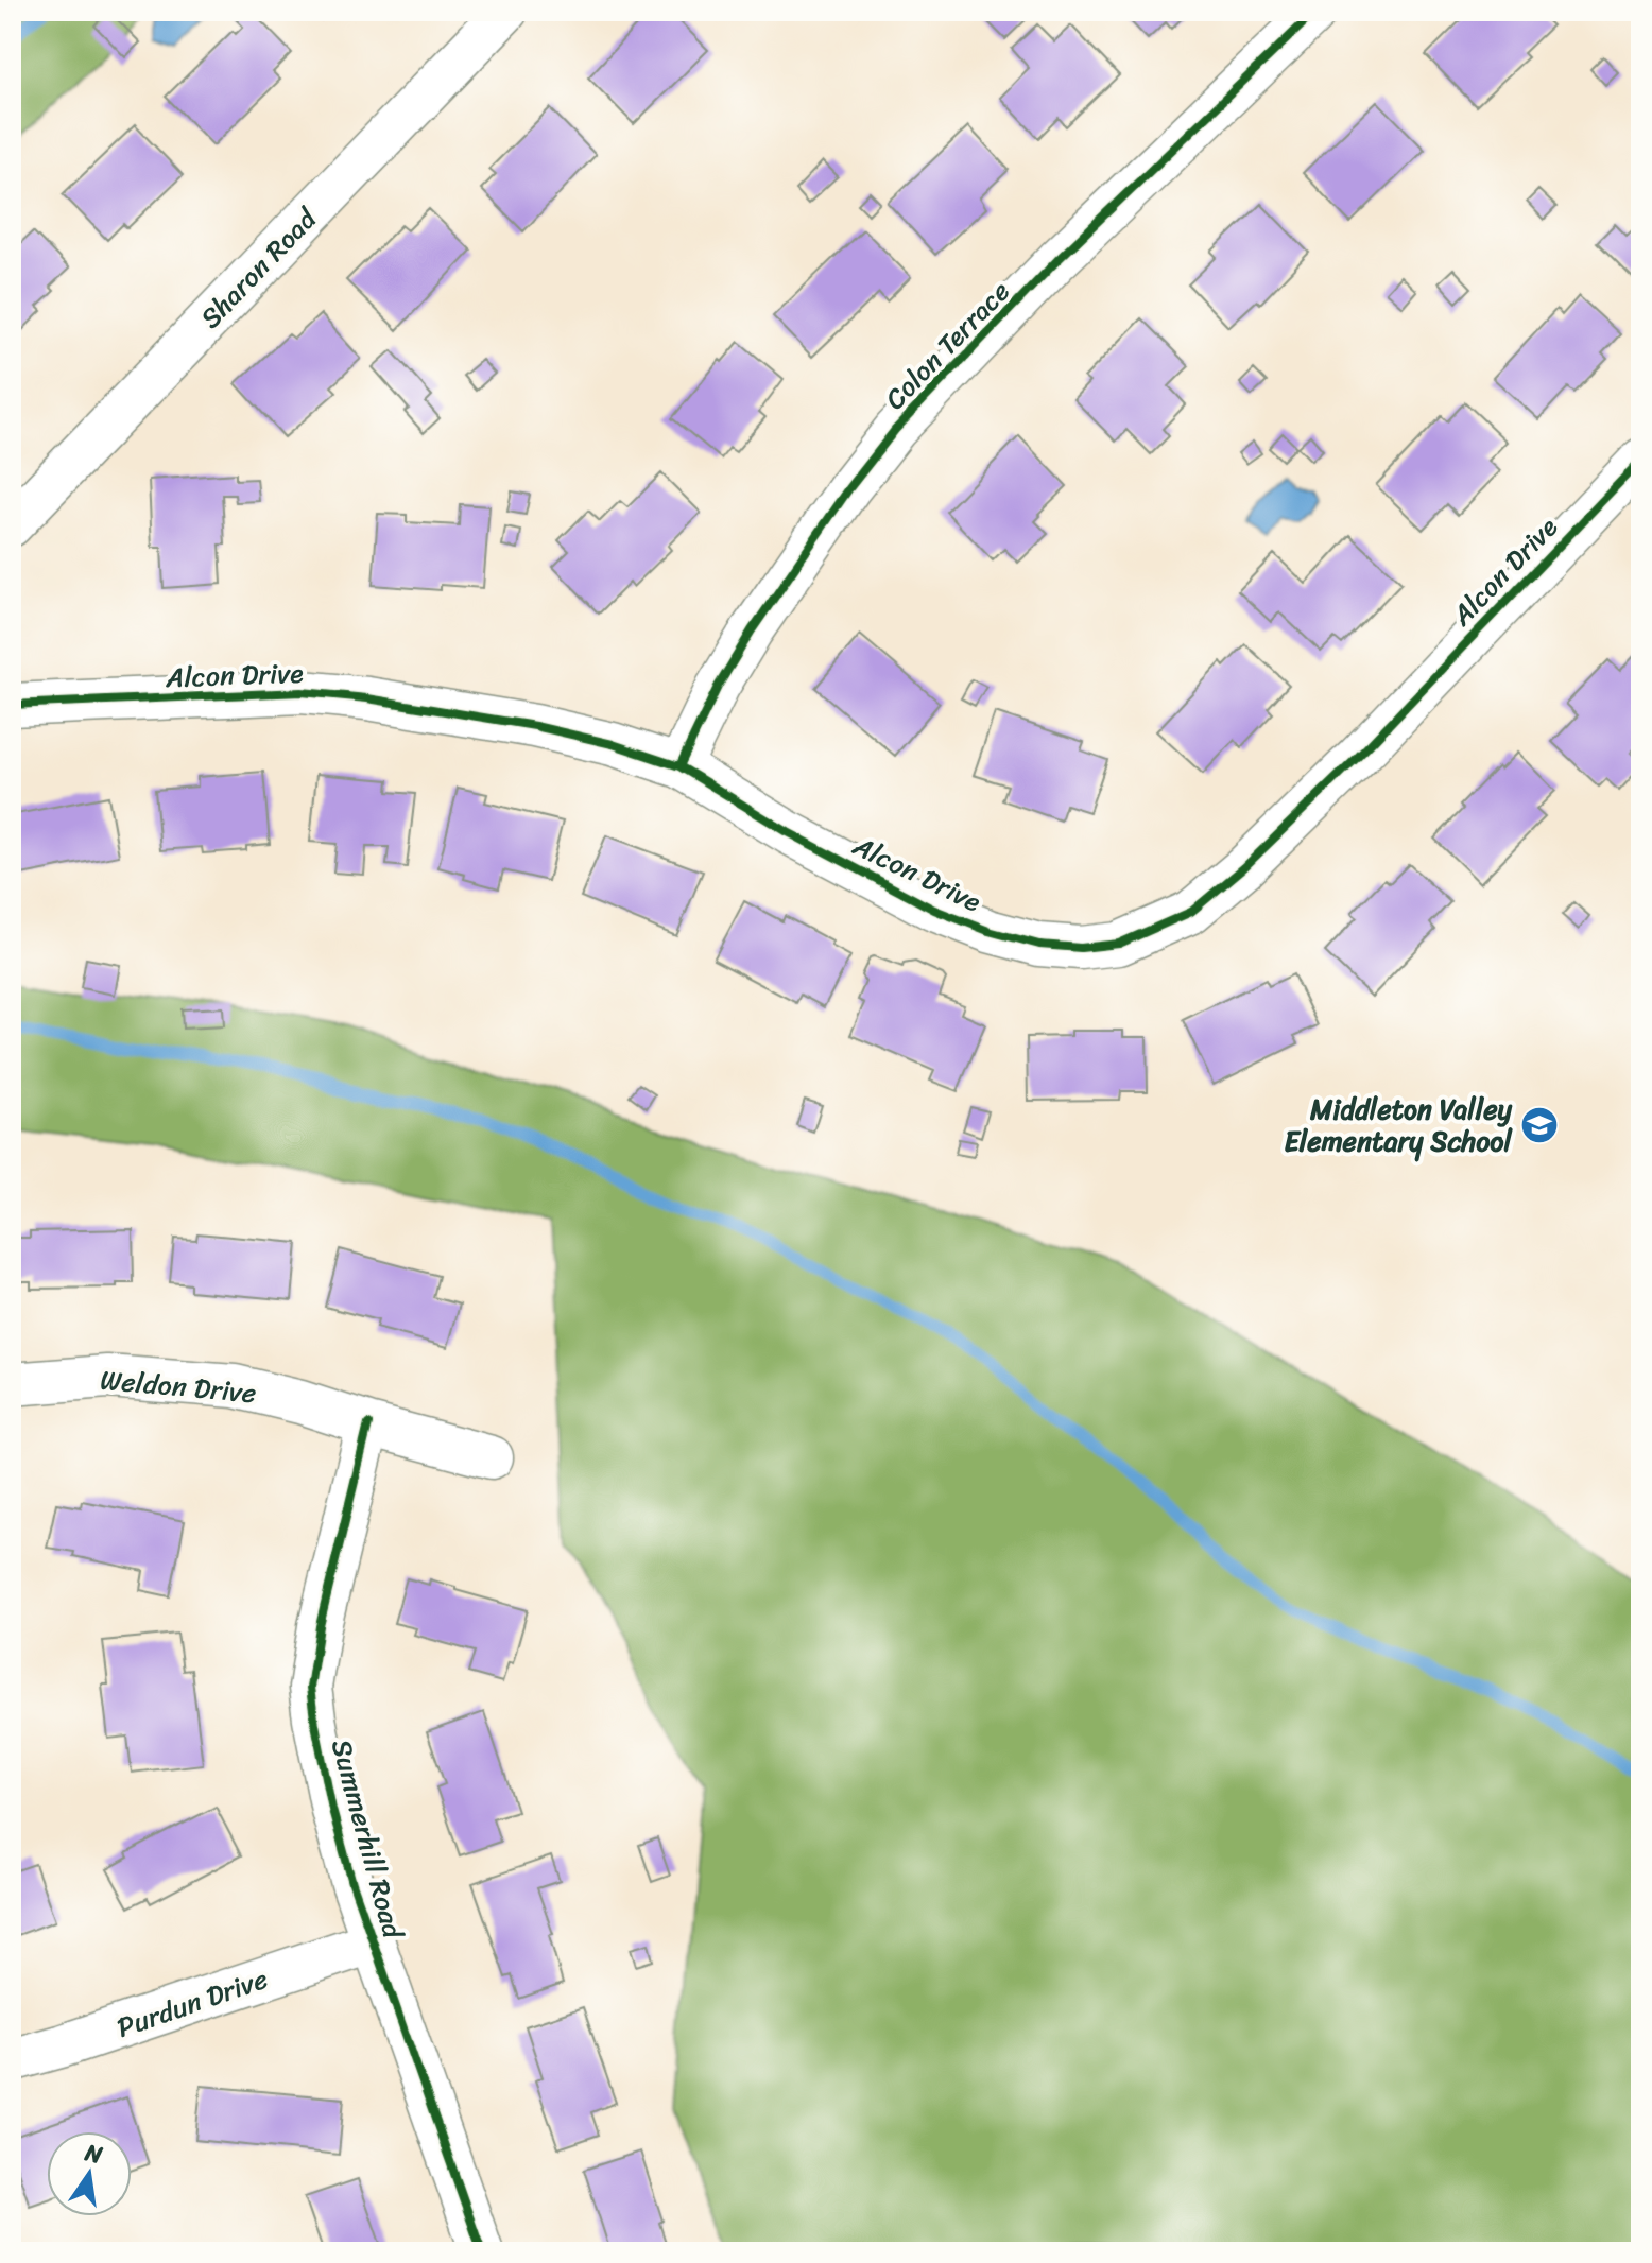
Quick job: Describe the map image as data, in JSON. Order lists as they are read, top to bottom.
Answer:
{
  "streets": {
    "street": [
      "Sharon Road",
      "Colon Terrace",
      "Alcon Drive",
      "Weldon Drive",
      "Summerhill Road",
      "Purdun Drive"
    ]
  },
  "crossings": [
    ["Colon Terrace", "Alcon Drive"],
    ["Weldon Drive", "Summerhill Road"],
    ["Summerhill Road", "Purdun Drive"]
  ],
  "places": {
    "school or university": ["Middleton Valley Elementary School"]
  },
  "north": "top"
}
